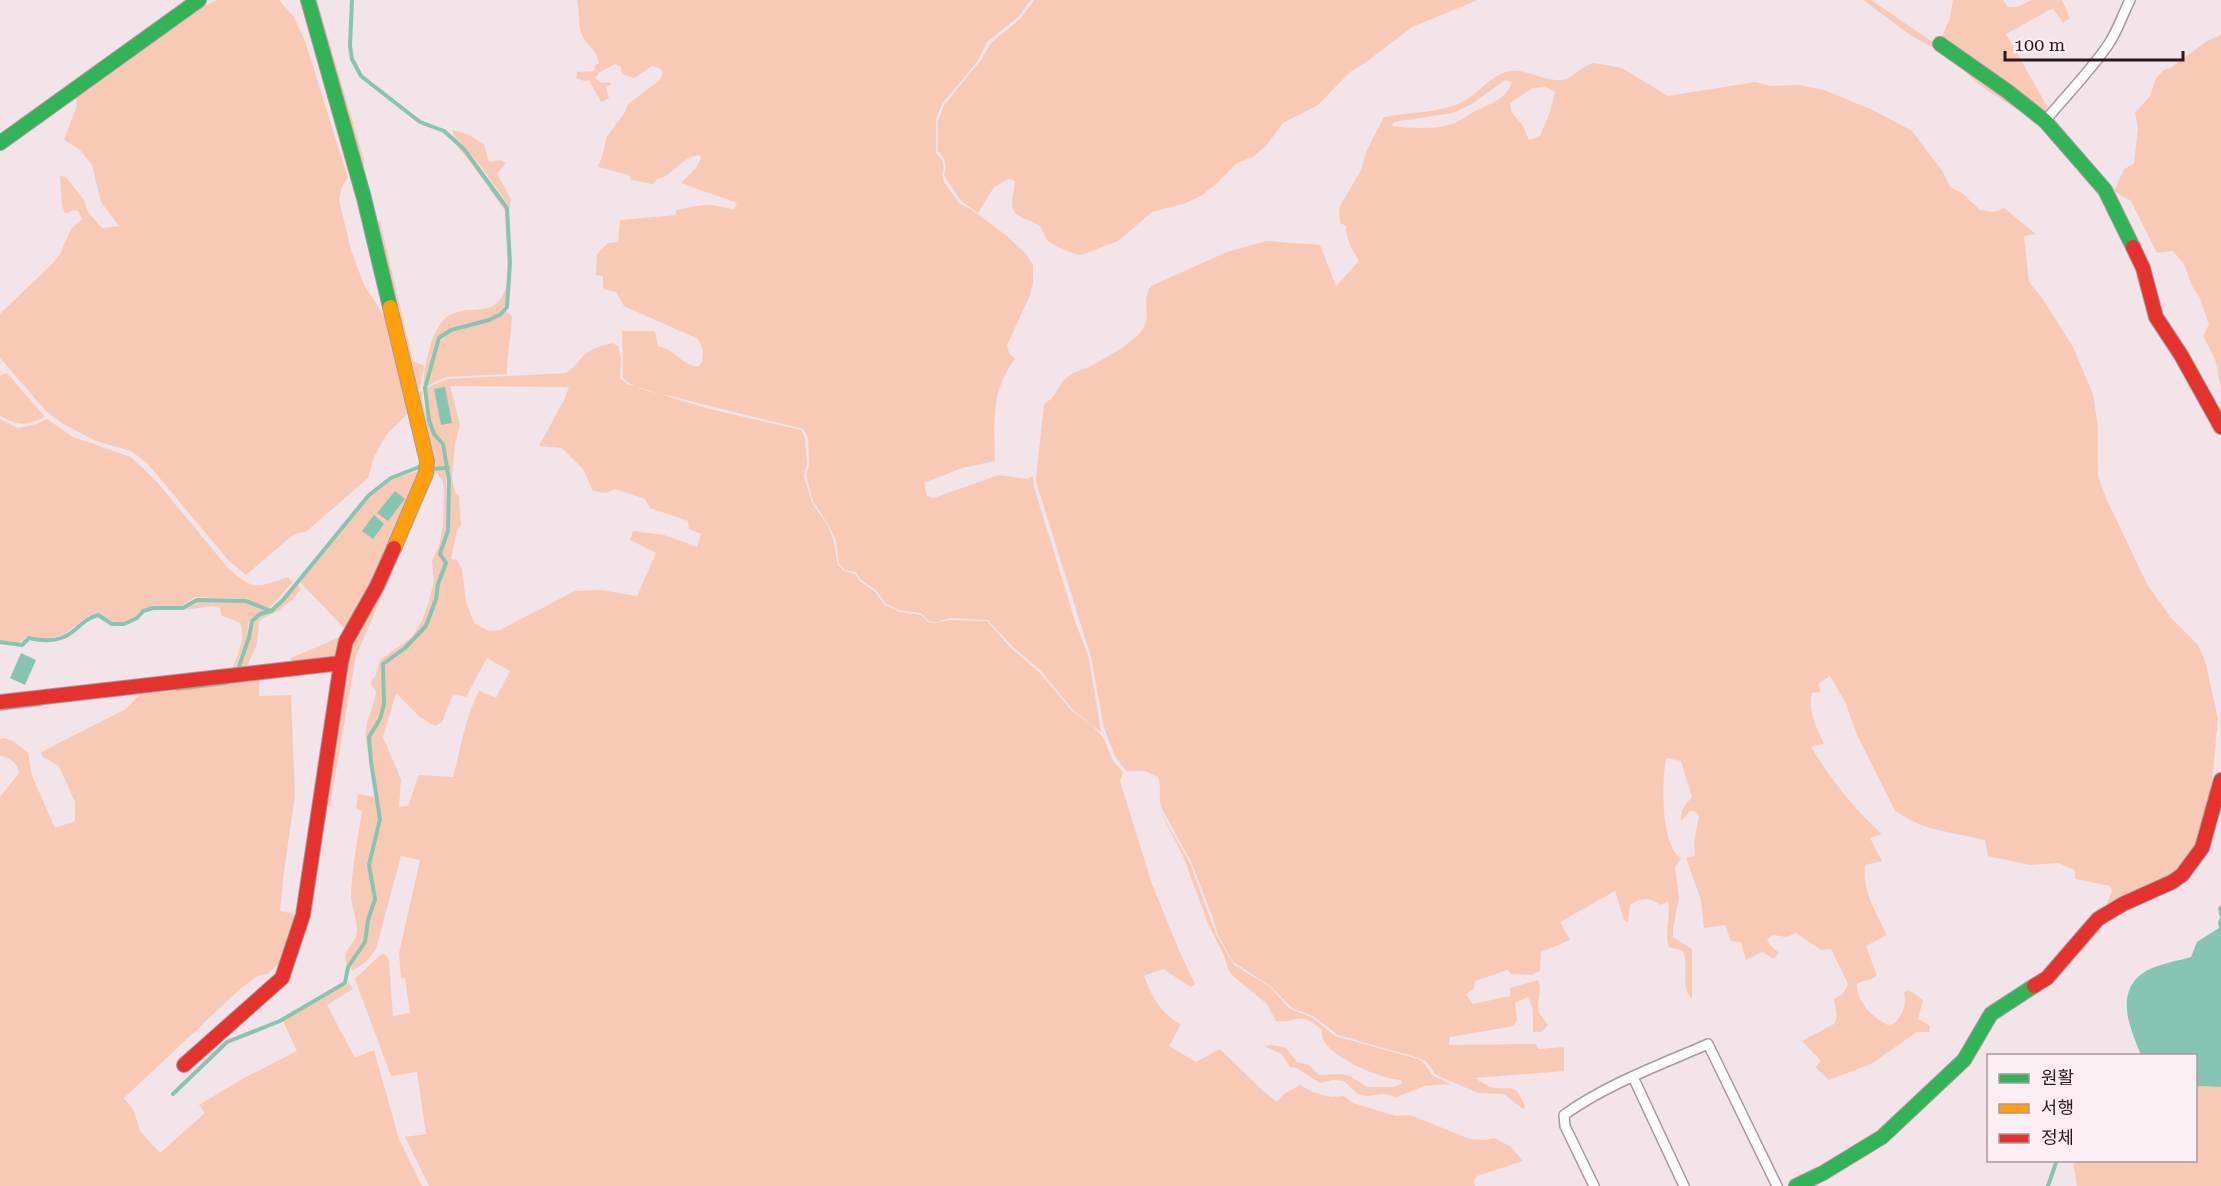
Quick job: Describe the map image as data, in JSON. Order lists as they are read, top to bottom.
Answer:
{
  "legend": ["원활", "서행", "정체"],
  "scale_bar": "100 m"
}
